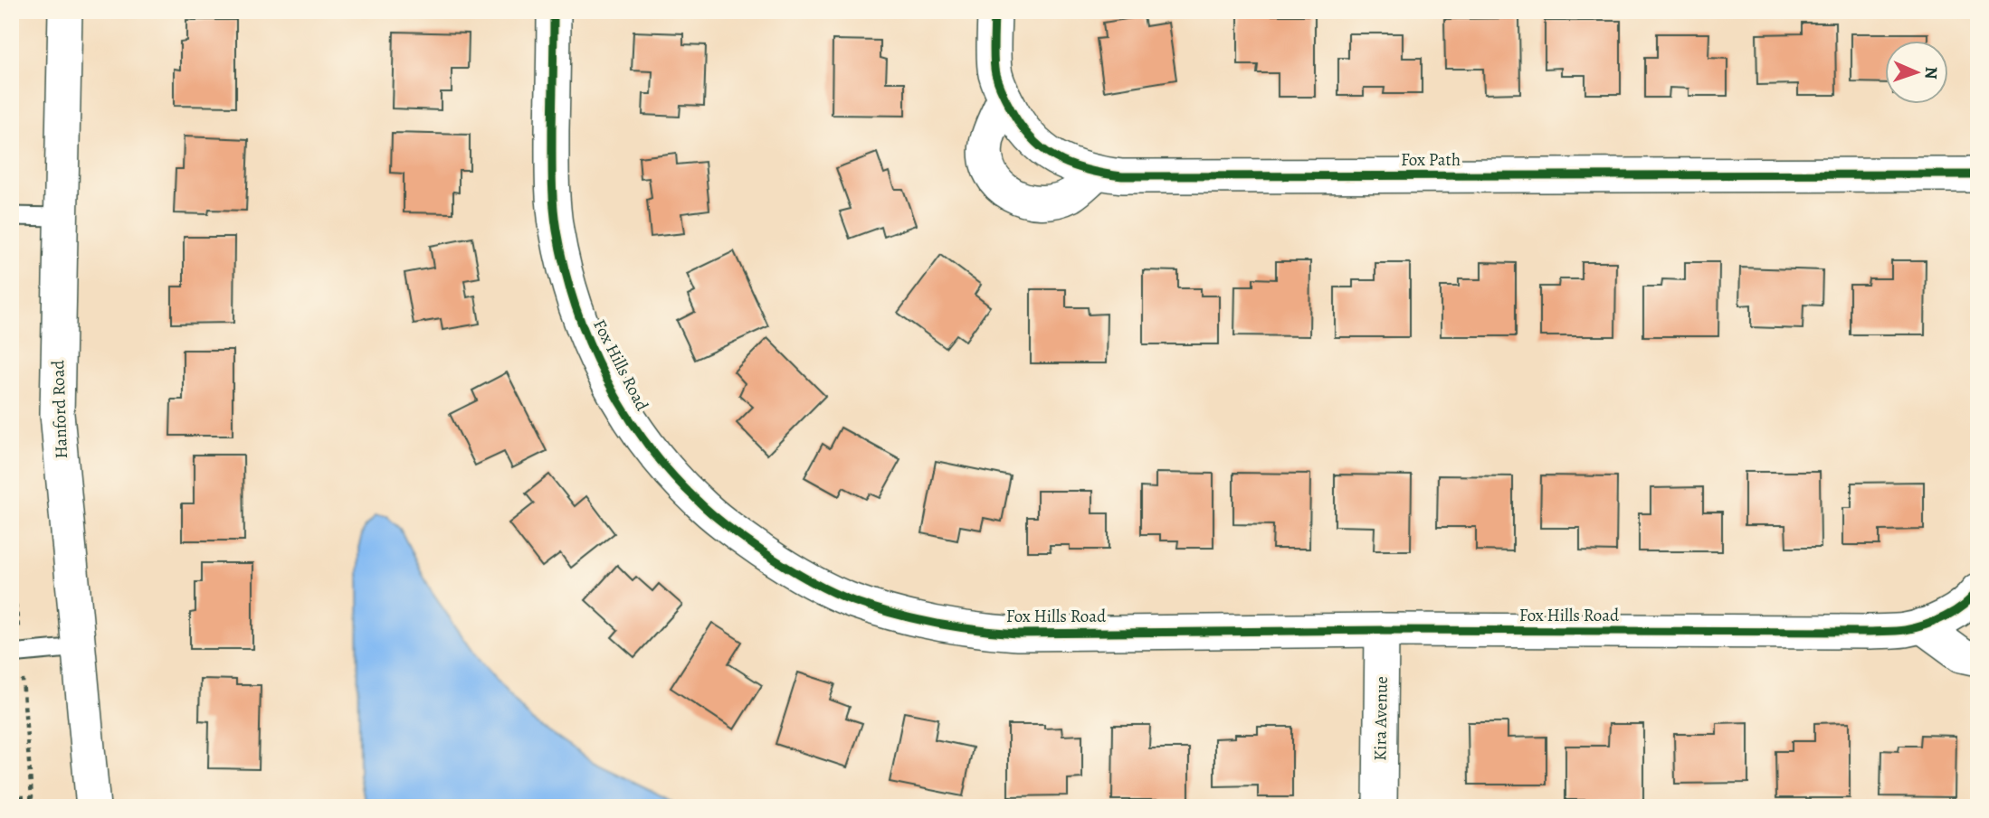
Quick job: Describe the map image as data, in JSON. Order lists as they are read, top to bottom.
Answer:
{
  "streets": {
    "street": [
      "Fox Path",
      "Fox Hills Road",
      "Hanford Road",
      "Kira Avenue"
    ]
  },
  "crossings": [
    ["Fox Hills Road", "Kira Avenue"]
  ],
  "north": "right"
}
